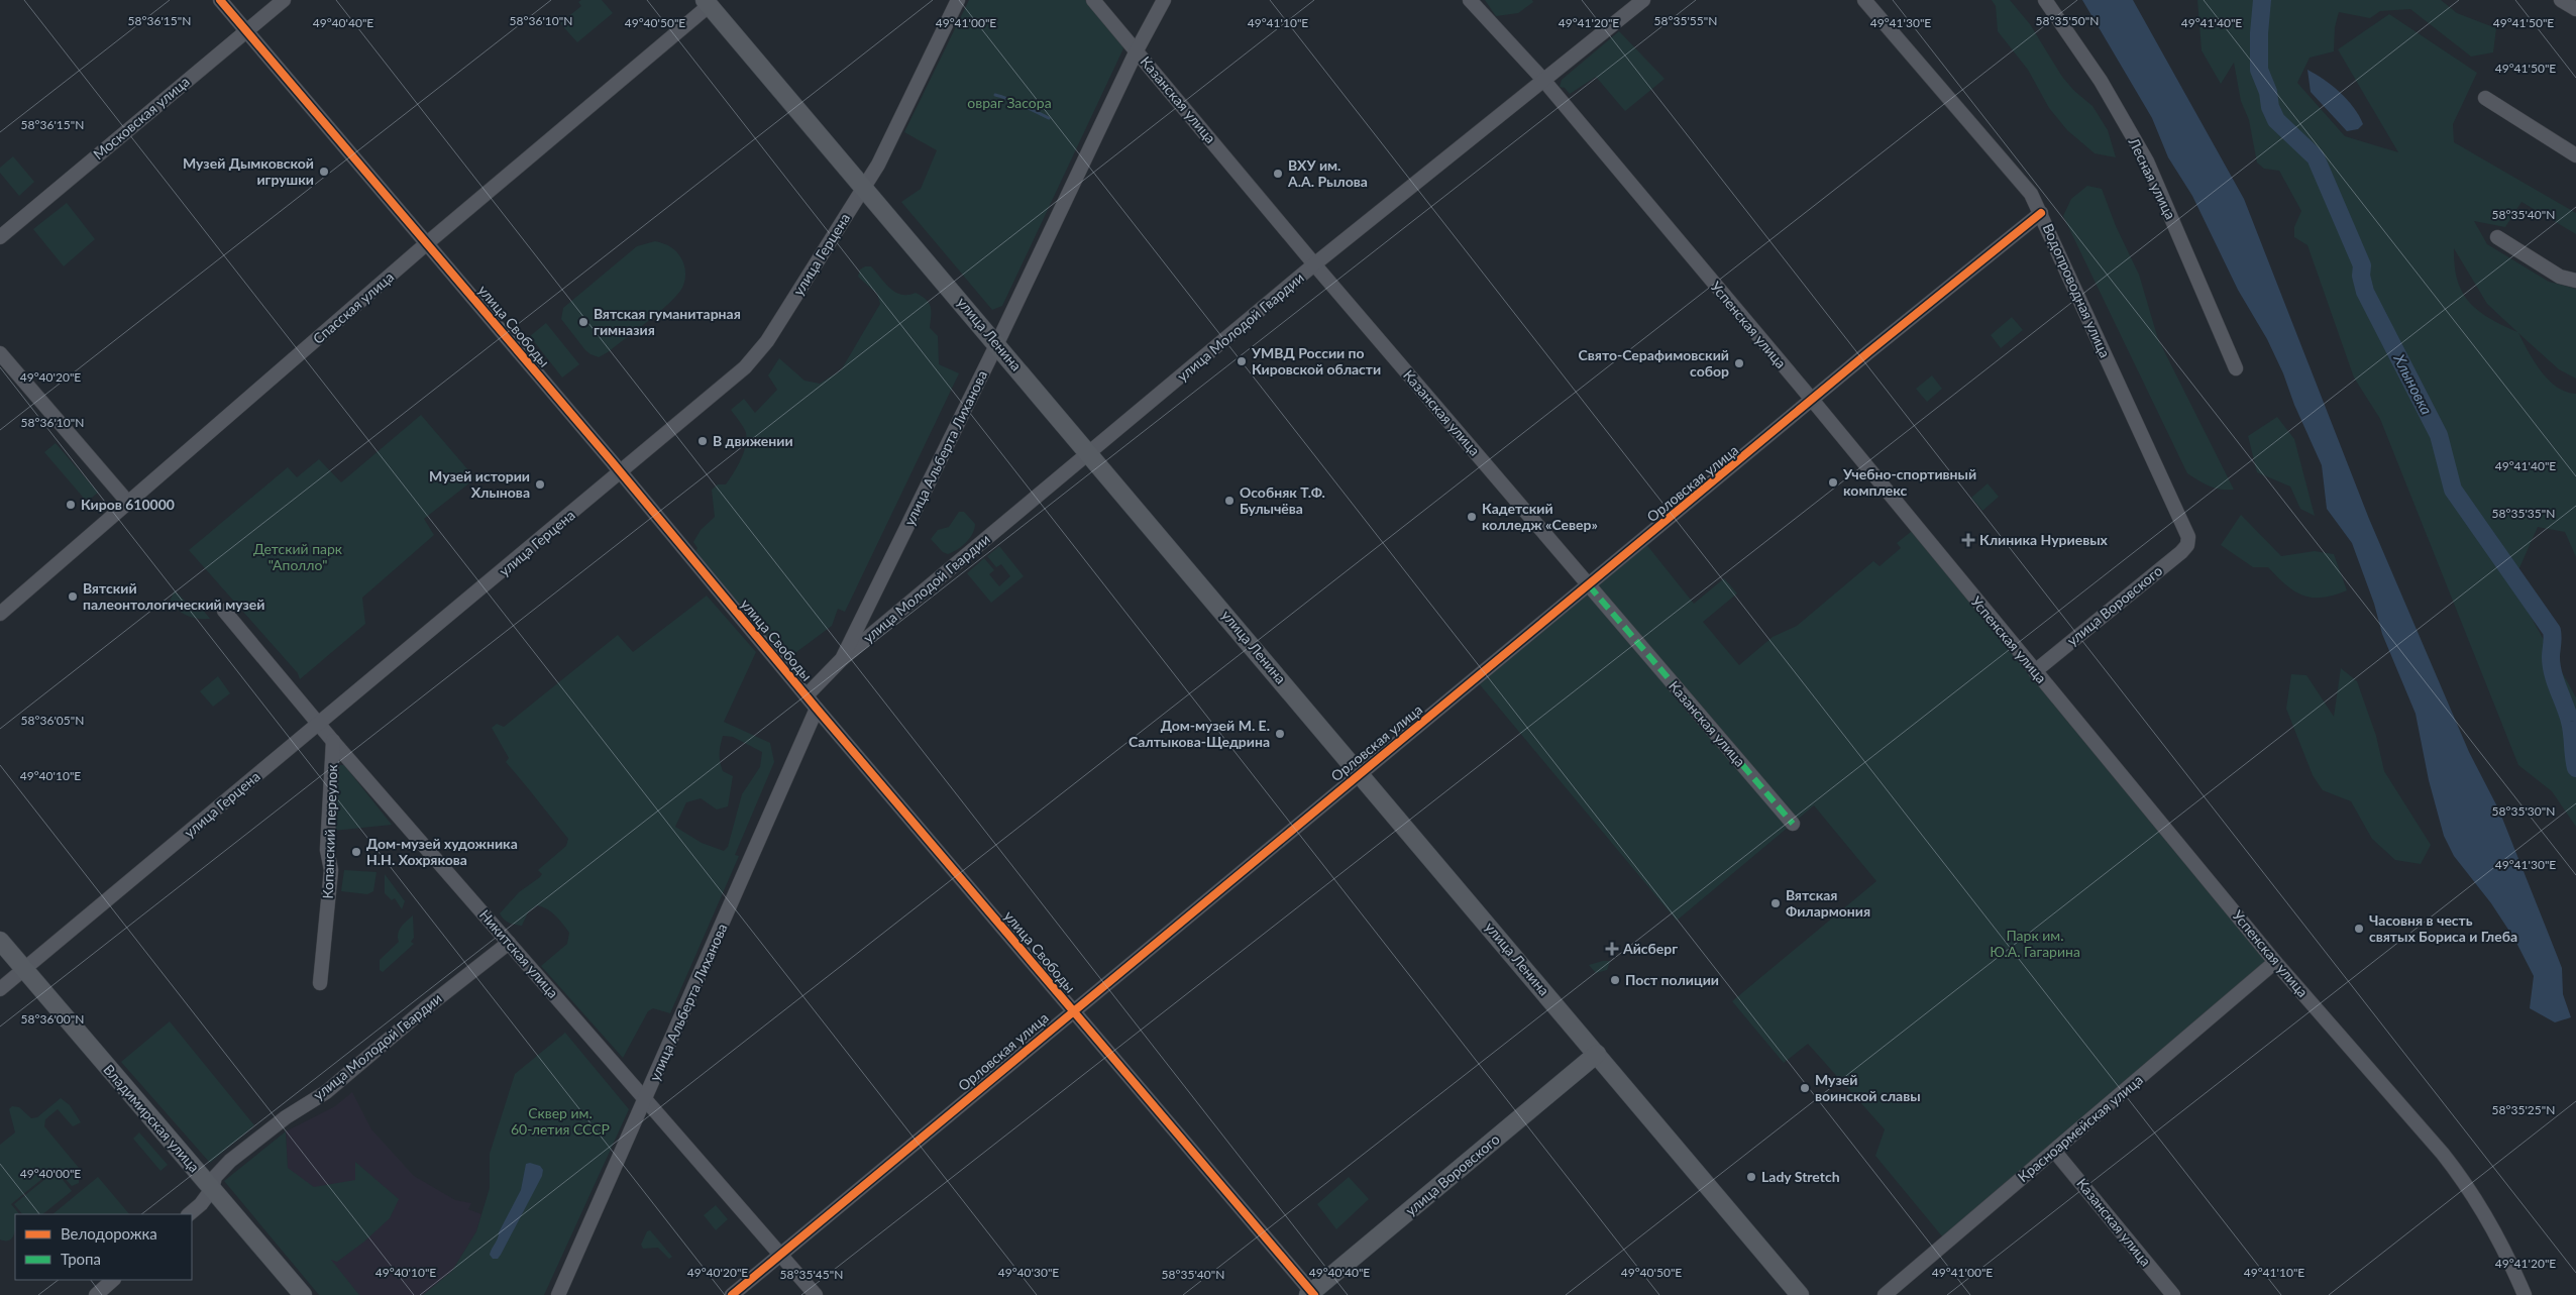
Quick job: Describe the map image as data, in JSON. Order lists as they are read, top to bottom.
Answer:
{
  "streets": {
    "main road": ["улица Ленина", "улица Воровского", "Владимирская улица"],
    "street": [
      "Казанская улица",
      "Московская улица",
      "Лесная улица",
      "улица Герцена",
      "Водопроводная улица",
      "Спасская улица",
      "Успенская улица",
      "улица Свободы",
      "улица Молодой Гвардии",
      "улица Альберта Лиханова",
      "Орловская улица",
      "Копанский переулок",
      "Никитская улица",
      "Красноармейская улица"
    ]
  },
  "crossings": [
    ["Казанская улица", "улица Молодой Гвардии"],
    ["Казанская улица", "улица Альберта Лиханова"],
    ["Казанская улица", "Орловская улица"],
    ["Казанская улица", "Красноармейская улица"],
    ["Московская улица", "улица Свободы"],
    ["улица Герцена", "улица Свободы"],
    ["улица Герцена", "улица Ленина"],
    ["улица Герцена", "Никитская улица"],
    ["улица Герцена", "Владимирская улица"],
    ["Водопроводная улица", "Орловская улица"],
    ["Водопроводная улица", "улица Воровского"],
    ["Спасская улица", "улица Свободы"],
    ["Спасская улица", "улица Ленина"],
    ["Успенская улица", "улица Молодой Гвардии"],
    ["Успенская улица", "Орловская улица"],
    ["Успенская улица", "улица Воровского"],
    ["Успенская улица", "Красноармейская улица"],
    ["улица Свободы", "улица Альберта Лиханова"],
    ["улица Свободы", "Орловская улица"],
    ["улица Свободы", "улица Воровского"],
    ["улица Молодой Гвардии", "улица Ленина"],
    ["улица Молодой Гвардии", "улица Альберта Лиханова"],
    ["улица Молодой Гвардии", "Никитская улица"],
    ["улица Молодой Гвардии", "Владимирская улица"],
    ["улица Ленина", "улица Альберта Лиханова"],
    ["улица Ленина", "Орловская улица"],
    ["улица Ленина", "улица Воровского"],
    ["улица Альберта Лиханова", "Никитская улица"],
    ["Орловская улица", "Никитская улица"],
    ["Копанский переулок", "Никитская улица"]
  ],
  "water": ["Хлыновка"],
  "parks": [
    "овраг Засора",
    "Детский парк \"Аполло\"",
    "Парк им. Ю.А. Гагарина",
    "Сквер им. 60-летия СССР"
  ],
  "places": {
    "other": [
      "Музей Дымковской игрушки",
      "ВХУ им. А.А. Рылова",
      "Вятская гуманитарная гимназия",
      "УМВД России по Кировской области",
      "Свято-Серафимовский собор",
      "В движении",
      "Учебно-спортивный комплекс",
      "Музей истории Хлынова",
      "Особняк Т.Ф. Булычёва",
      "Киров 610000",
      "Кадетский колледж «Север»",
      "Вятский палеонтологический музей",
      "Дом-музей М. Е. Салтыкова-Щедрина",
      "Дом-музей художника Н.Н. Хохрякова",
      "Вятская Филармония",
      "Часовня в честь святых Бориса и Глеба",
      "Пост полиции",
      "Музей воинской славы",
      "Lady Stretch"
    ],
    "health": ["Клиника Нуриевых", "Айсберг"]
  },
  "legend": ["Велодорожка", "Тропа"],
  "coordinates": [
    "58°36'15\"N",
    "58°36'10\"N",
    "58°35'55\"N",
    "58°35'50\"N",
    "49°41'30\"E",
    "49°41'40\"E",
    "49°40'40\"E",
    "49°40'50\"E",
    "49°41'00\"E",
    "49°41'10\"E",
    "49°41'20\"E",
    "49°41'50\"E",
    "58°35'40\"N",
    "49°40'20\"E",
    "58°35'35\"N",
    "58°36'05\"N",
    "49°40'10\"E",
    "58°35'30\"N",
    "58°36'00\"N",
    "58°35'25\"N",
    "49°40'00\"E",
    "49°40'30\"E",
    "58°35'45\"N"
  ]
}
